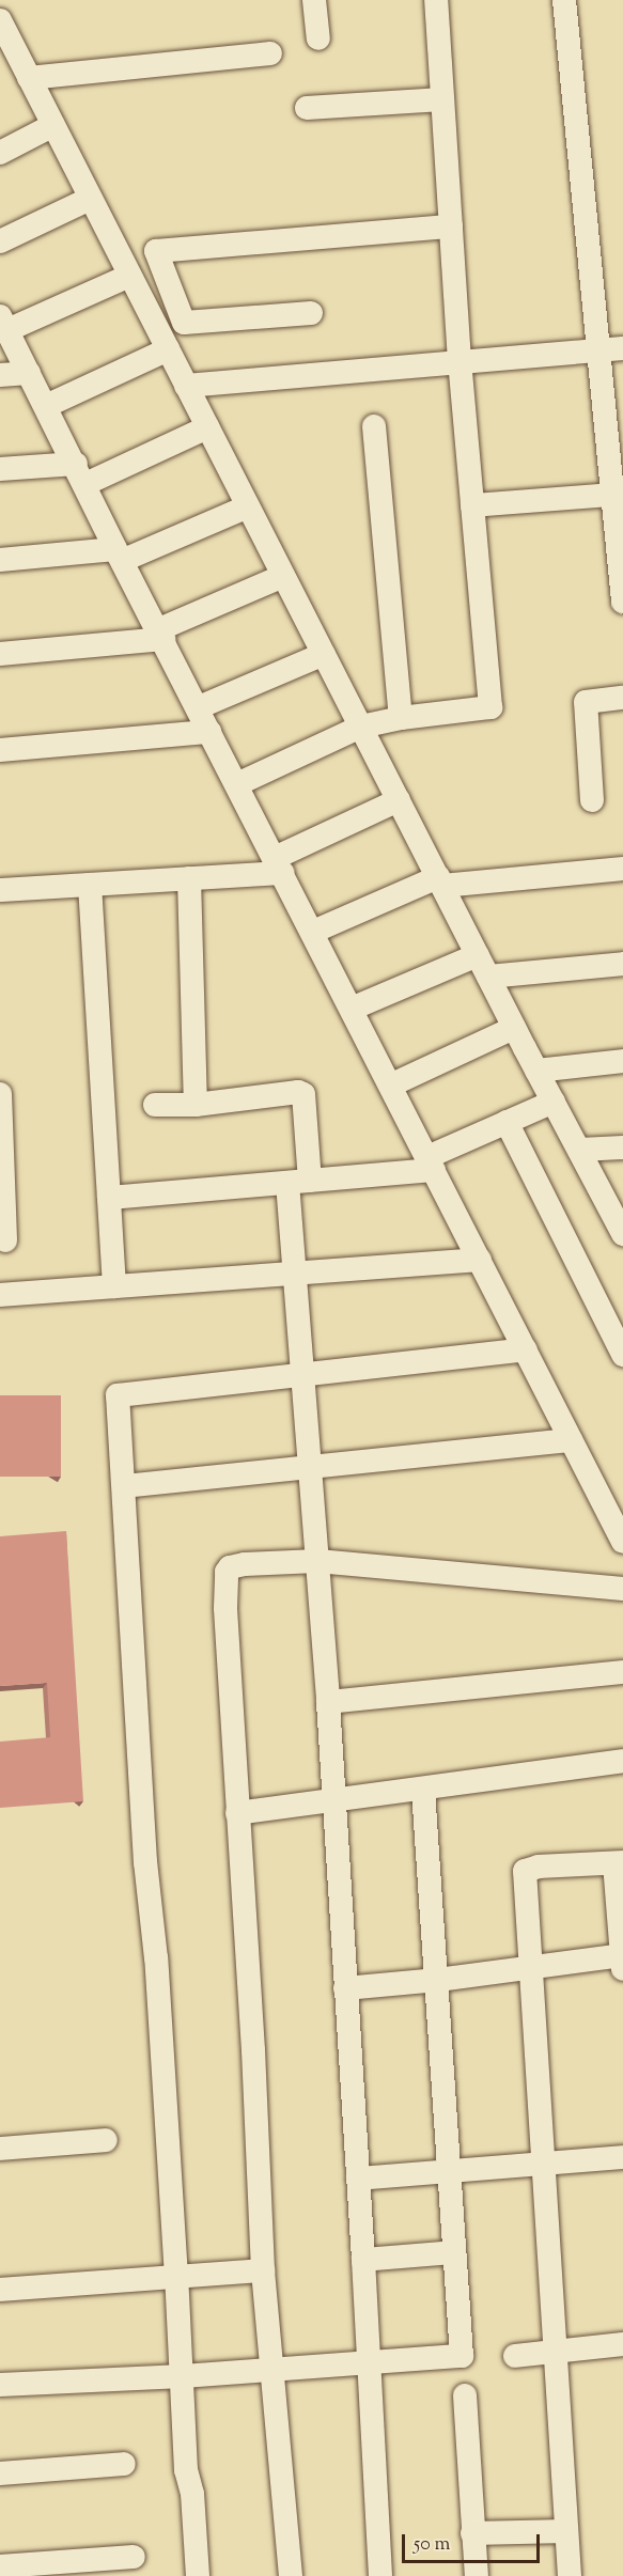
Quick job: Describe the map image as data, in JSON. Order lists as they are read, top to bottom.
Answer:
{
  "scale_bar": "50 m"
}
